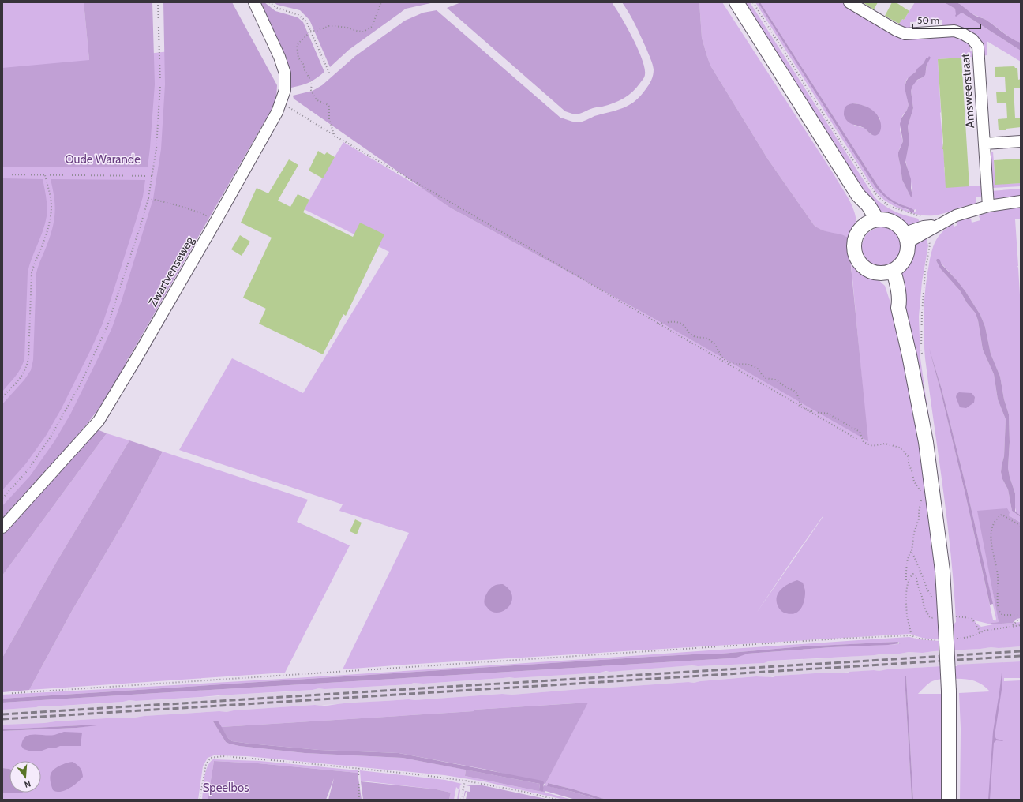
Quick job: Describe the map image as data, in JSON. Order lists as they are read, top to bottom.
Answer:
{
  "streets": {
    "street": ["Amsweerstraat", "Zwartvenseweg"]
  },
  "parks": ["Oude Warande", "Speelbos"],
  "scale_bar": "50 m",
  "north": "bottom"
}
